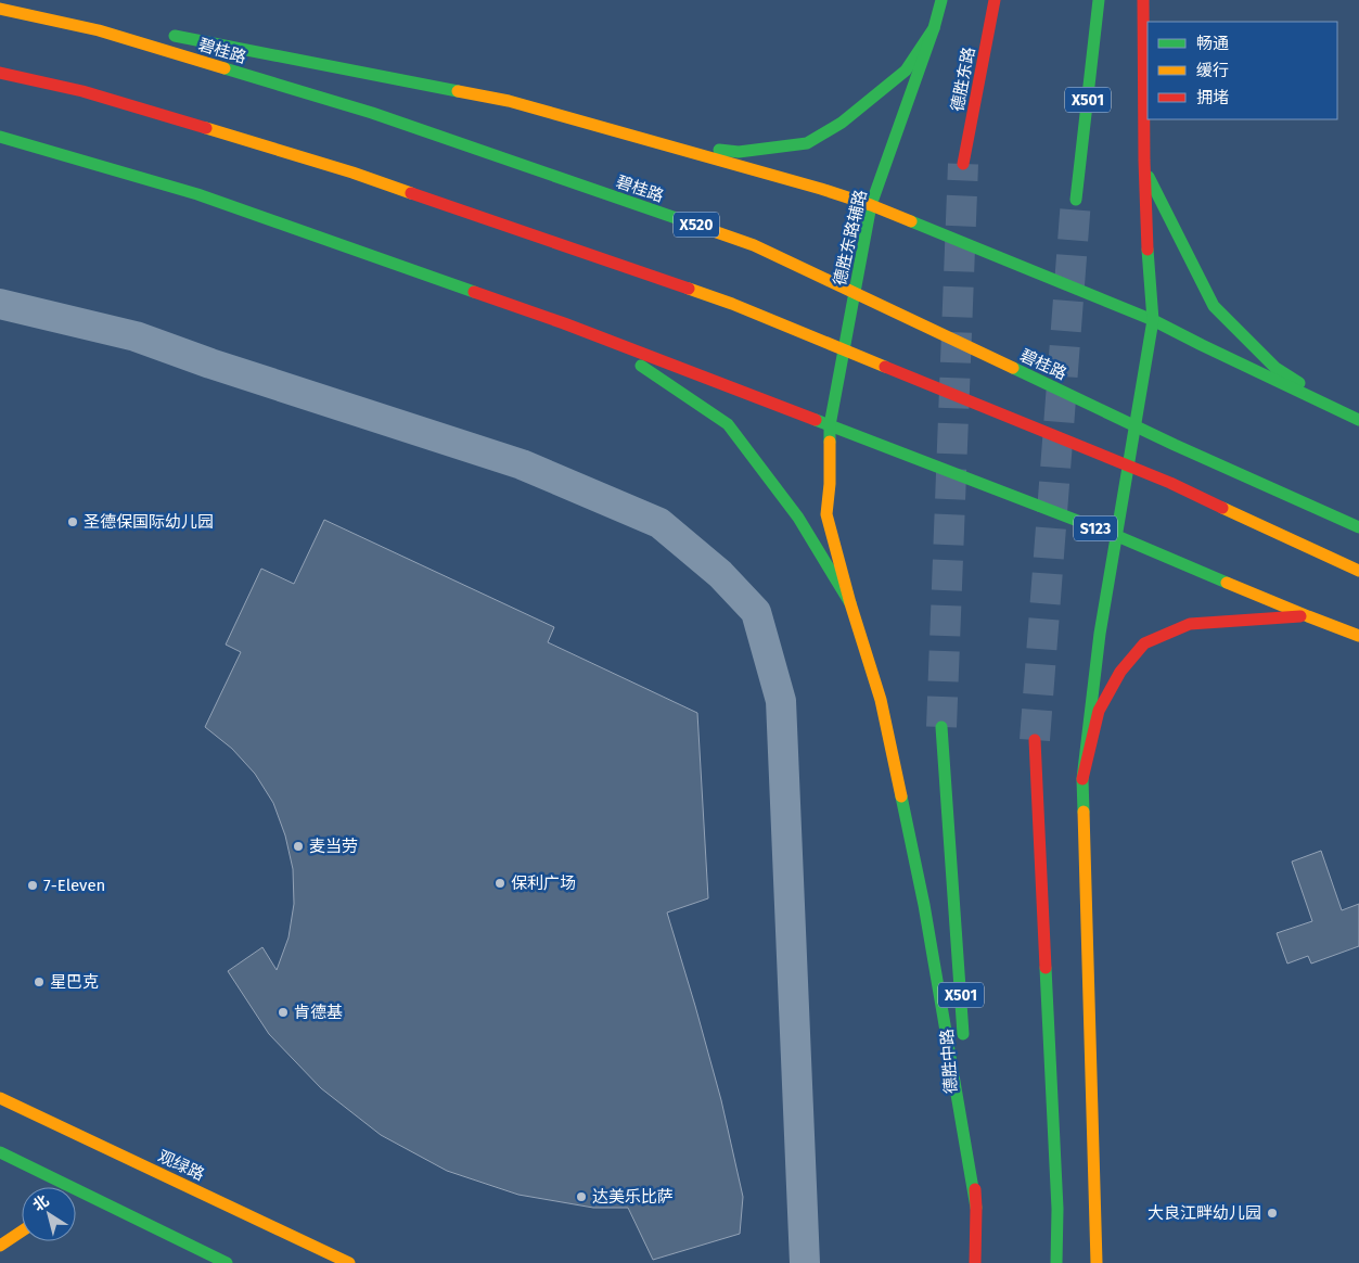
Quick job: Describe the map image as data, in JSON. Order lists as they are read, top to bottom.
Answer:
{
  "streets": {
    "main road": [
      "碧桂路",
      "德胜东路",
      "X501",
      "X520",
      "德胜东路辅路",
      "S123",
      "德胜中路",
      "观绿路"
    ]
  },
  "crossings": [
    ["德胜东路辅路", "S123"]
  ],
  "places": [
    "圣德保国际幼儿园",
    "麦当劳",
    "保利广场",
    "7-Eleven",
    "星巴克",
    "肯德基",
    "达美乐比萨",
    "大良江畔幼儿园"
  ],
  "legend": ["畅通", "缓行", "拥堵"],
  "north": "top left"
}
